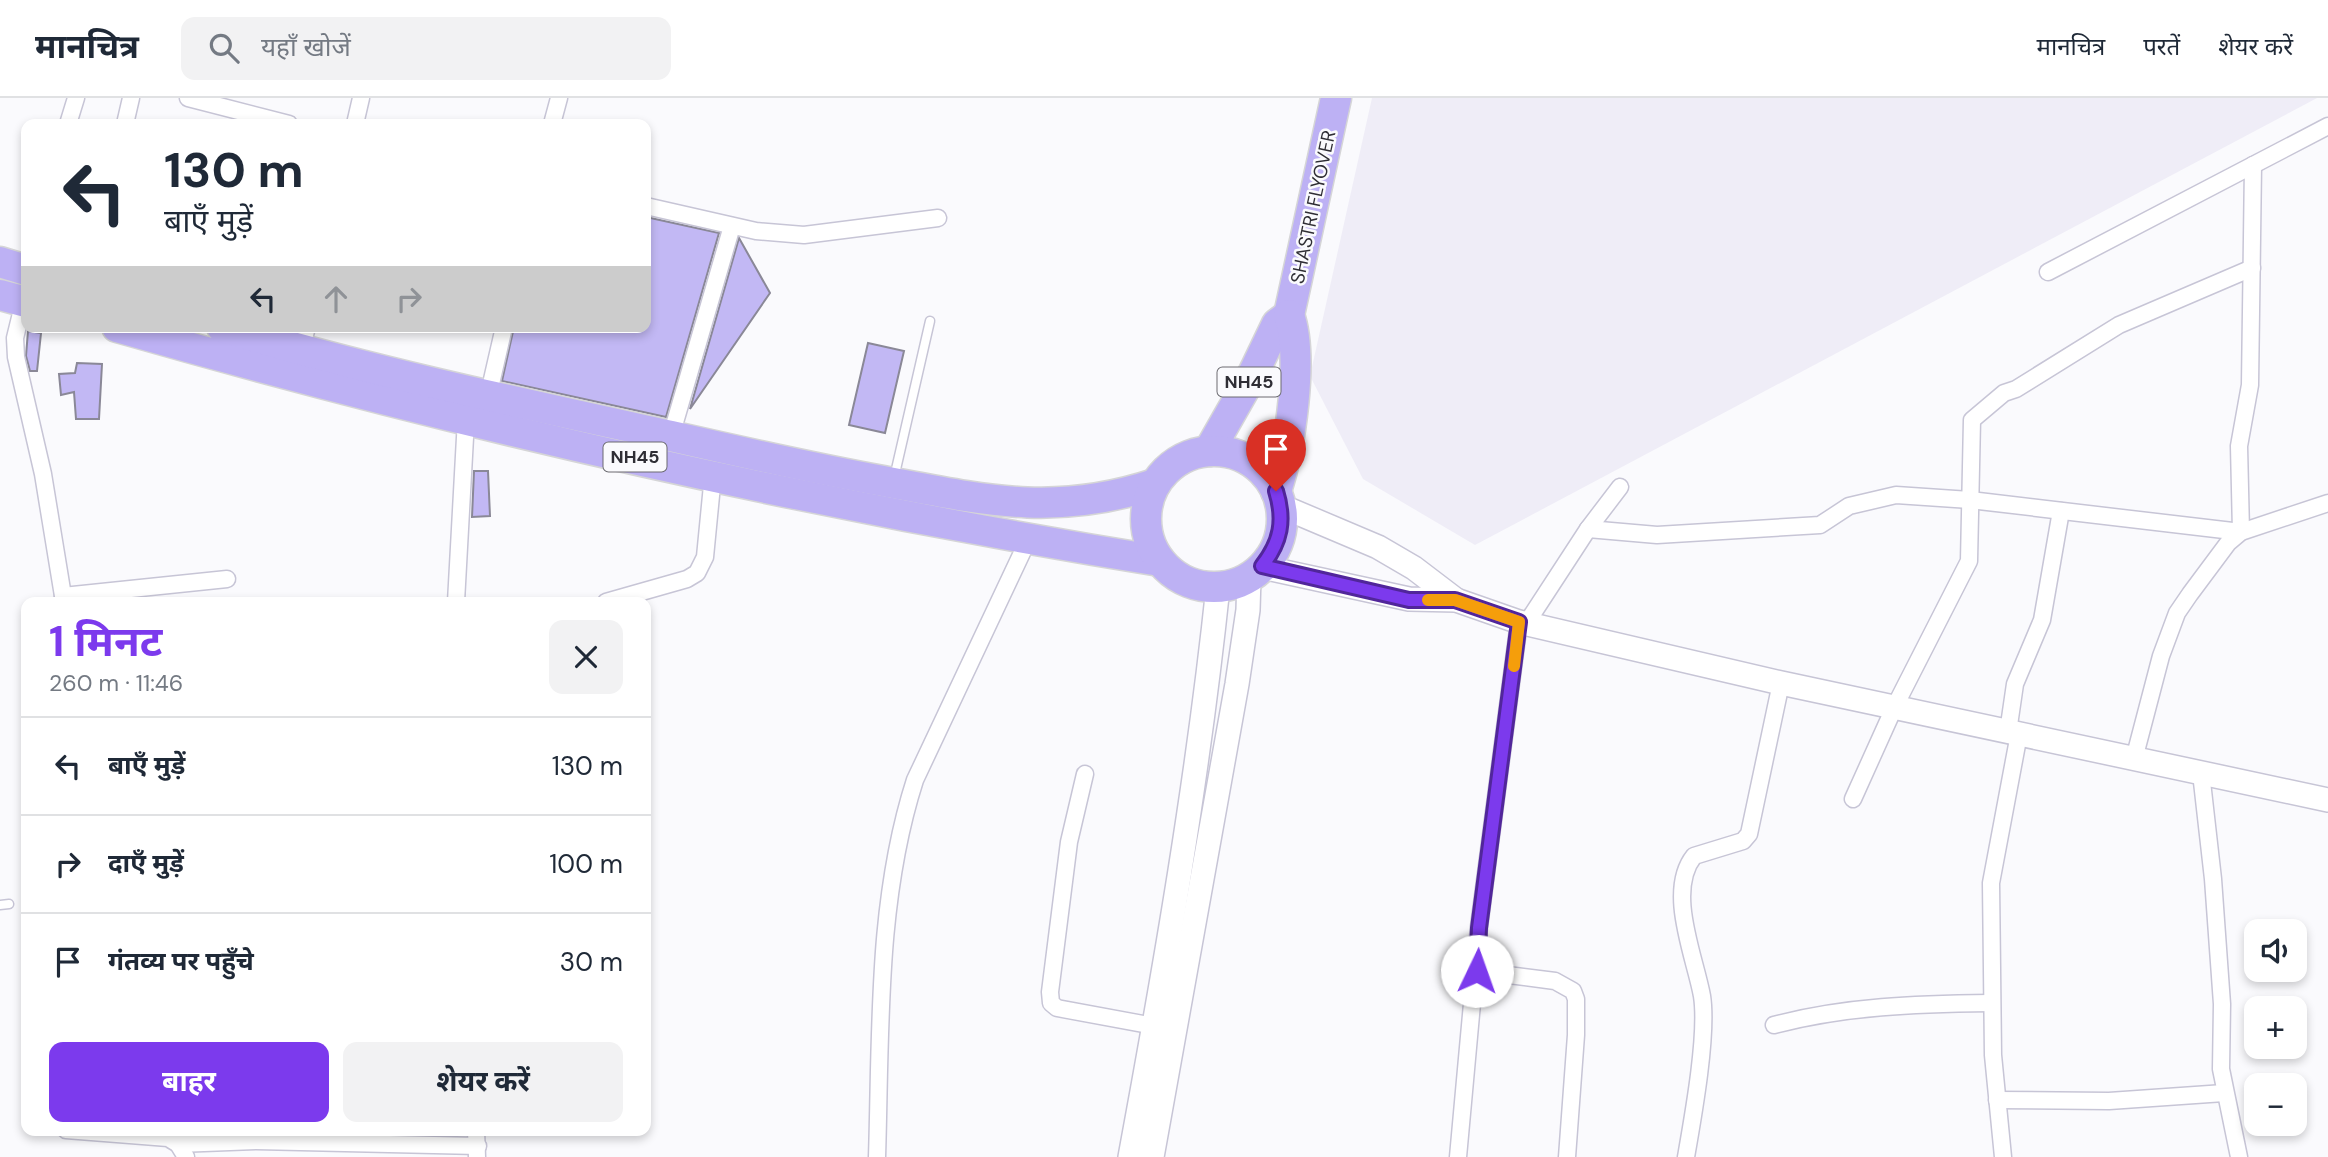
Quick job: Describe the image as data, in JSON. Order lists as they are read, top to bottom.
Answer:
{
  "streets": {
    "highway": ["SHASTRI FLYOVER", "NH45"]
  },
  "crossings": [
    ["SHASTRI FLYOVER", "NH45"]
  ],
  "page": {
    "header": "मानचित्र",
    "search": "यहाँ खोजें",
    "nav": ["मानचित्र", "परतें", "शेयर करें"],
    "turn": ["130 m", "बाएँ मुड़ें"],
    "heading": ["1 मिनट", "260 m · 11:46"],
    "list": [
      {
        "name": "बाएँ मुड़ें",
        "value": "130 m"
      },
      {
        "name": "दाएँ मुड़ें",
        "value": "100 m"
      },
      {
        "name": "गंतव्य पर पहुँचे",
        "value": "30 m"
      }
    ],
    "map_buttons": ["+", "−"],
    "buttons": ["बाहर", "शेयर करें"]
  }
}
